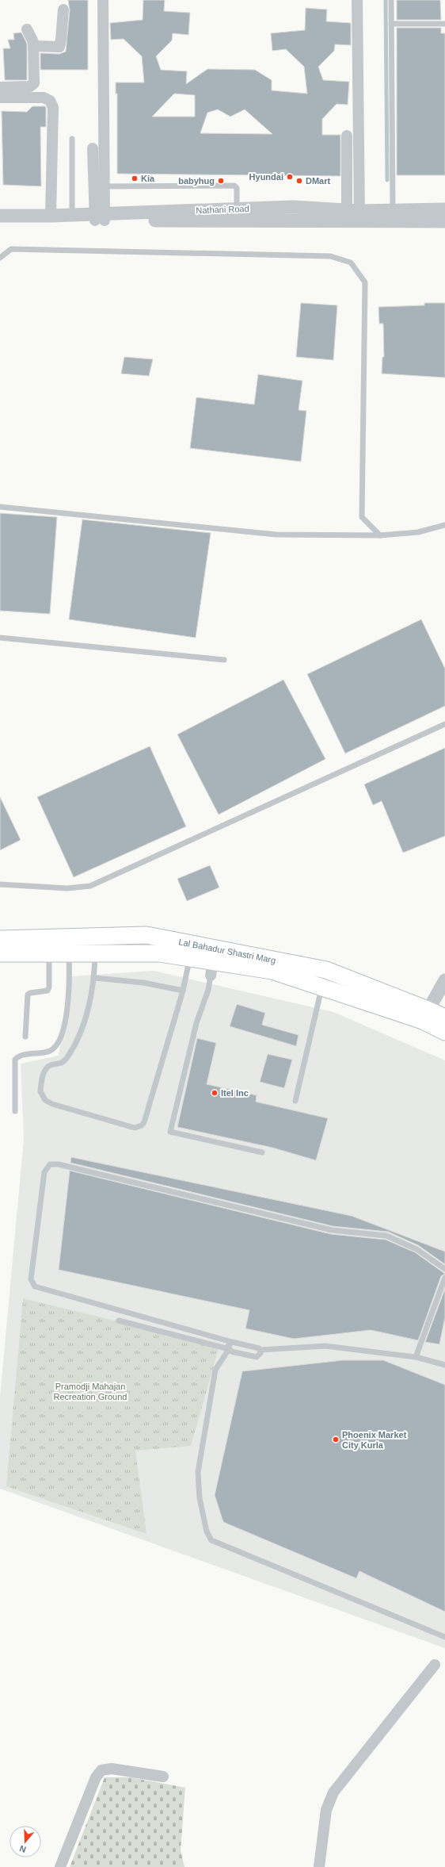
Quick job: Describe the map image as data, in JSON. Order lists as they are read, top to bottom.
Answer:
{
  "streets": {
    "main road": ["Lal Bahadur Shastri Marg"],
    "street": ["Nathani Road"]
  },
  "parks": ["Pramodji Mahajan Recreation Ground"],
  "places": [
    "Hyundai",
    "Kia",
    "babyhug",
    "DMart",
    "Itel Inc",
    "Phoenix Market City Kurla"
  ],
  "north": "bottom"
}
